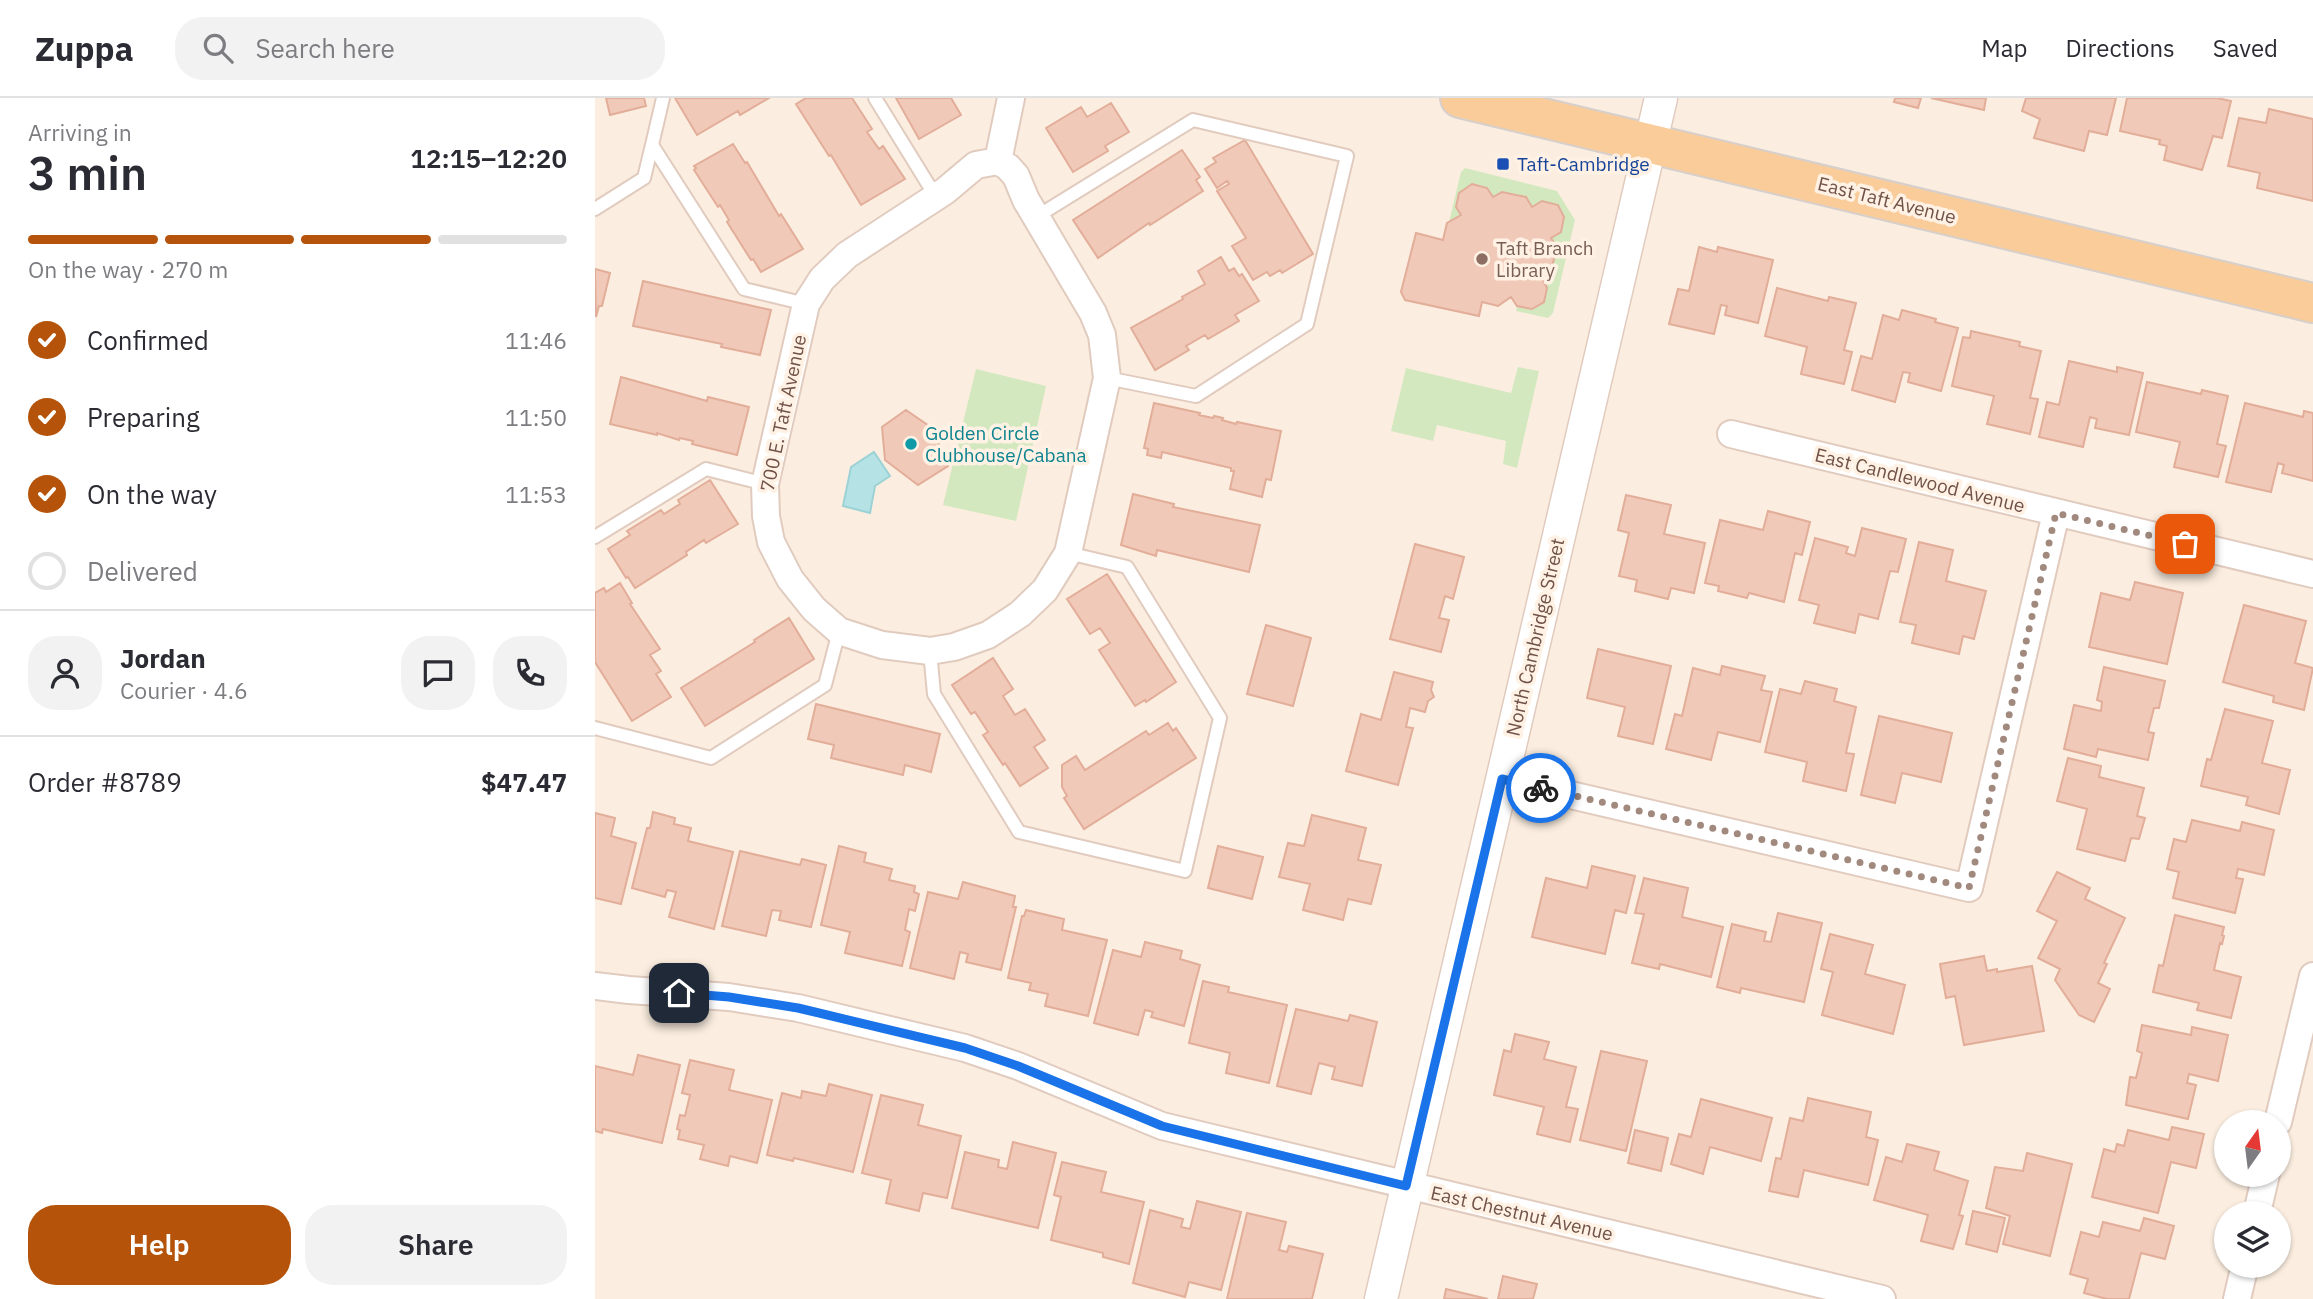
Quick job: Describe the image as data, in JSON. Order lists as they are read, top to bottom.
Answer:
{
  "streets": {
    "main road": ["East Taft Avenue"],
    "street": [
      "700 E. Taft Avenue",
      "East Candlewood Avenue",
      "North Cambridge Street",
      "East Chestnut Avenue"
    ]
  },
  "crossings": [
    ["East Taft Avenue", "North Cambridge Street"],
    ["North Cambridge Street", "East Chestnut Avenue"]
  ],
  "places": {
    "transit": ["Taft-Cambridge"],
    "other": ["Taft Branch Library", "Golden Circle Clubhouse/Cabana"]
  },
  "north": "top",
  "page": {
    "header": "Zuppa",
    "search": "Search here",
    "nav": ["Map", "Directions", "Saved"],
    "heading": ["3 min", "Arriving in", "12:15–12:20"],
    "panel": [
      "Jordan",
      "Courier · 4.6",
      "Order #8789",
      "$47.47"
    ],
    "bar": "On the way · 270 m",
    "list": [
      ["Confirmed", "11:46"],
      ["Preparing", "11:50"],
      ["On the way", "11:53"],
      "Delivered"
    ],
    "buttons": ["Help", "Share"]
  }
}
